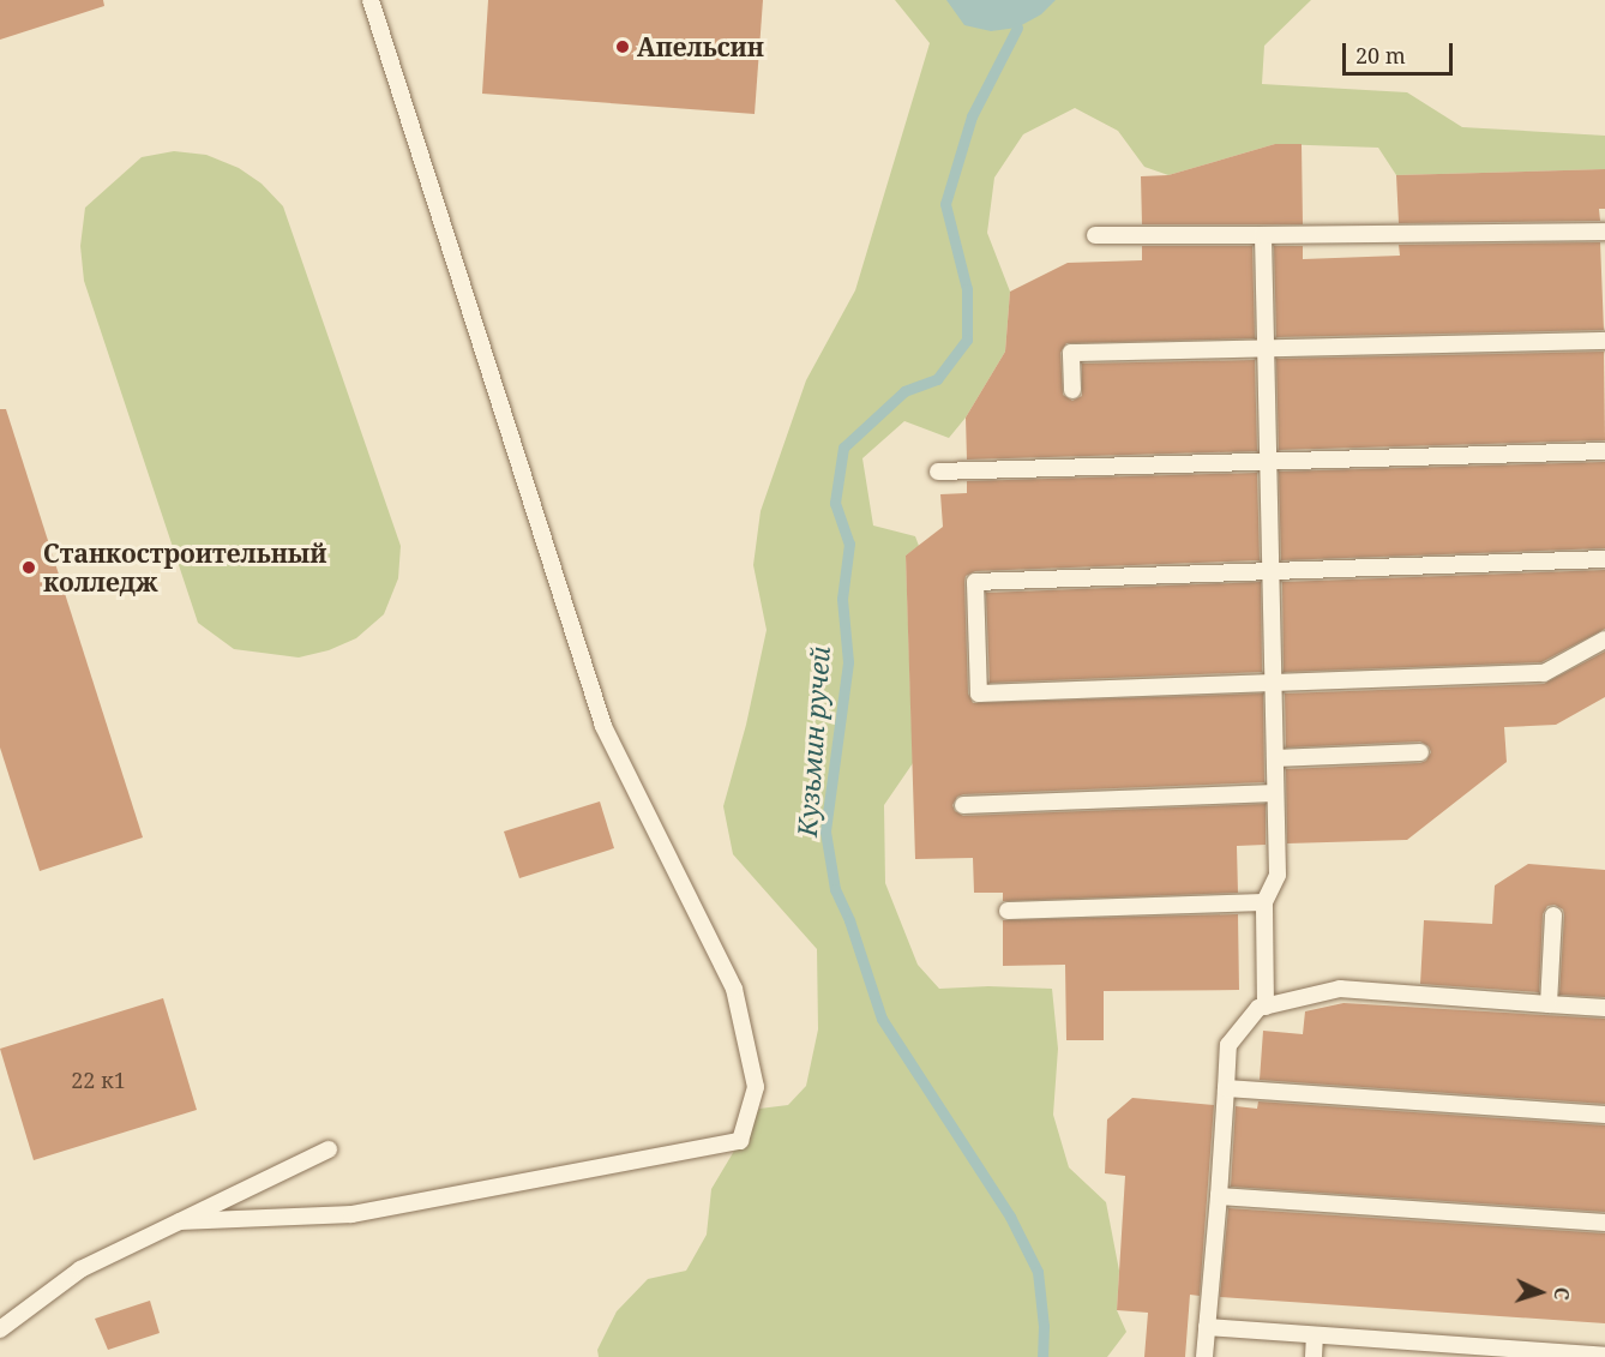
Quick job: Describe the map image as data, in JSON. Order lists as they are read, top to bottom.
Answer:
{
  "water": ["Кузьмин ручей"],
  "places": ["Апельсин", "Станкостроительный колледж"],
  "house_numbers": ["22 к1"],
  "scale_bar": "20 m",
  "north": "right"
}
